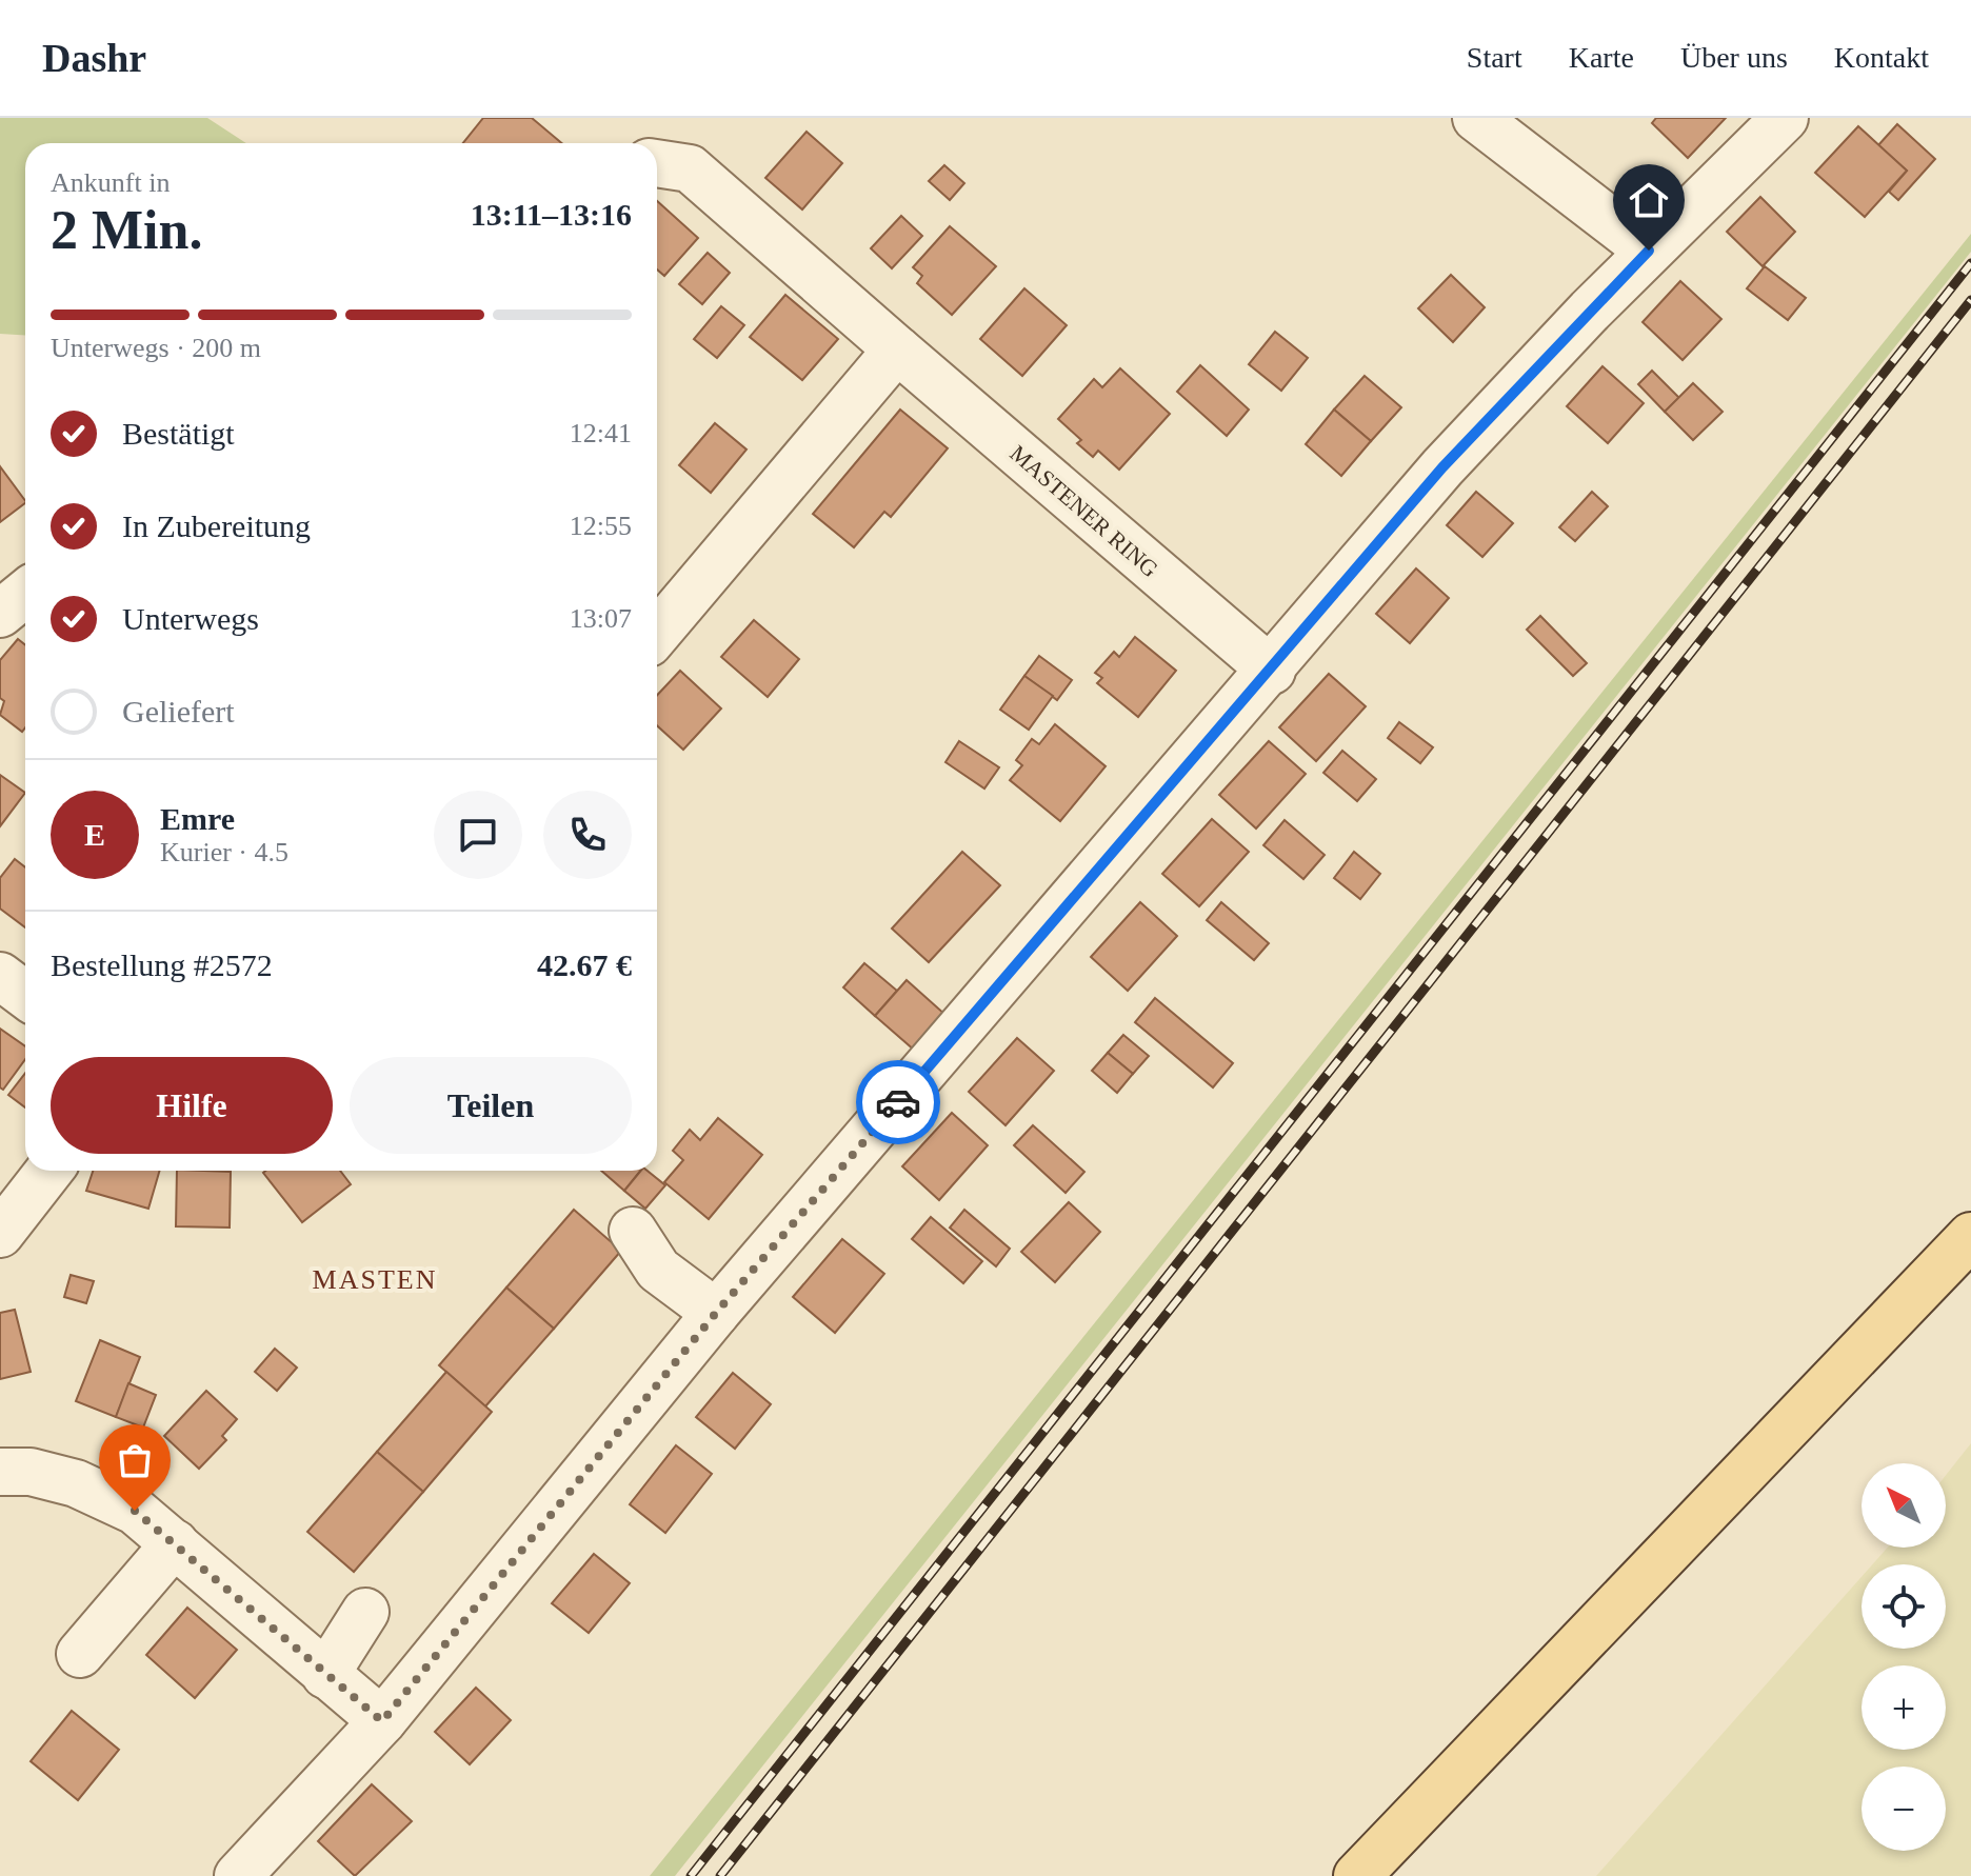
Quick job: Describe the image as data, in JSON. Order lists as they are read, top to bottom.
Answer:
{
  "streets": {
    "street": ["MASTENER RING"]
  },
  "districts": ["MASTEN"],
  "north": "top left",
  "page": {
    "header": "Dashr",
    "nav": [
      "Start",
      "Karte",
      "Über uns",
      "Kontakt"
    ],
    "heading": ["2 Min.", "Ankunft in", "13:11–13:16"],
    "panel": [
      "Emre",
      "Kurier · 4.5",
      "Bestellung #2572",
      "42.67 €"
    ],
    "bar": "Unterwegs · 200 m",
    "list": [
      ["Bestätigt", "12:41"],
      ["In Zubereitung", "12:55"],
      ["Unterwegs", "13:07"],
      "Geliefert"
    ],
    "round": "E",
    "buttons": ["Hilfe", "Teilen"],
    "map_buttons": ["+", "−"]
  }
}
